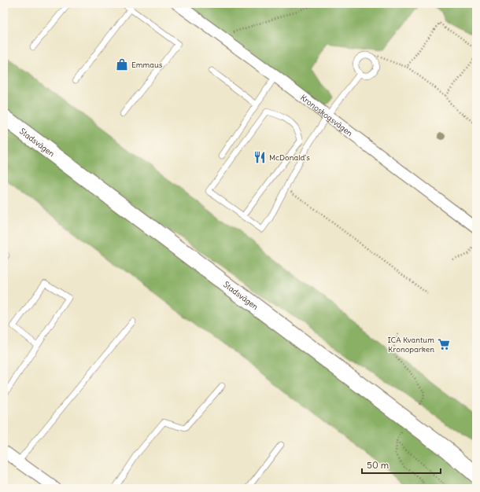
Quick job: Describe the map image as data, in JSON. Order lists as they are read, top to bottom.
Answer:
{
  "streets": {
    "main road": ["Stadsvägen"],
    "street": ["Kronoskogsvägen"]
  },
  "places": {
    "shop": ["Emmaus"],
    "restaurant": ["McDonald's"],
    "supermarket": ["ICA Kvantum Kronoparken"]
  },
  "scale_bar": "50 m"
}
